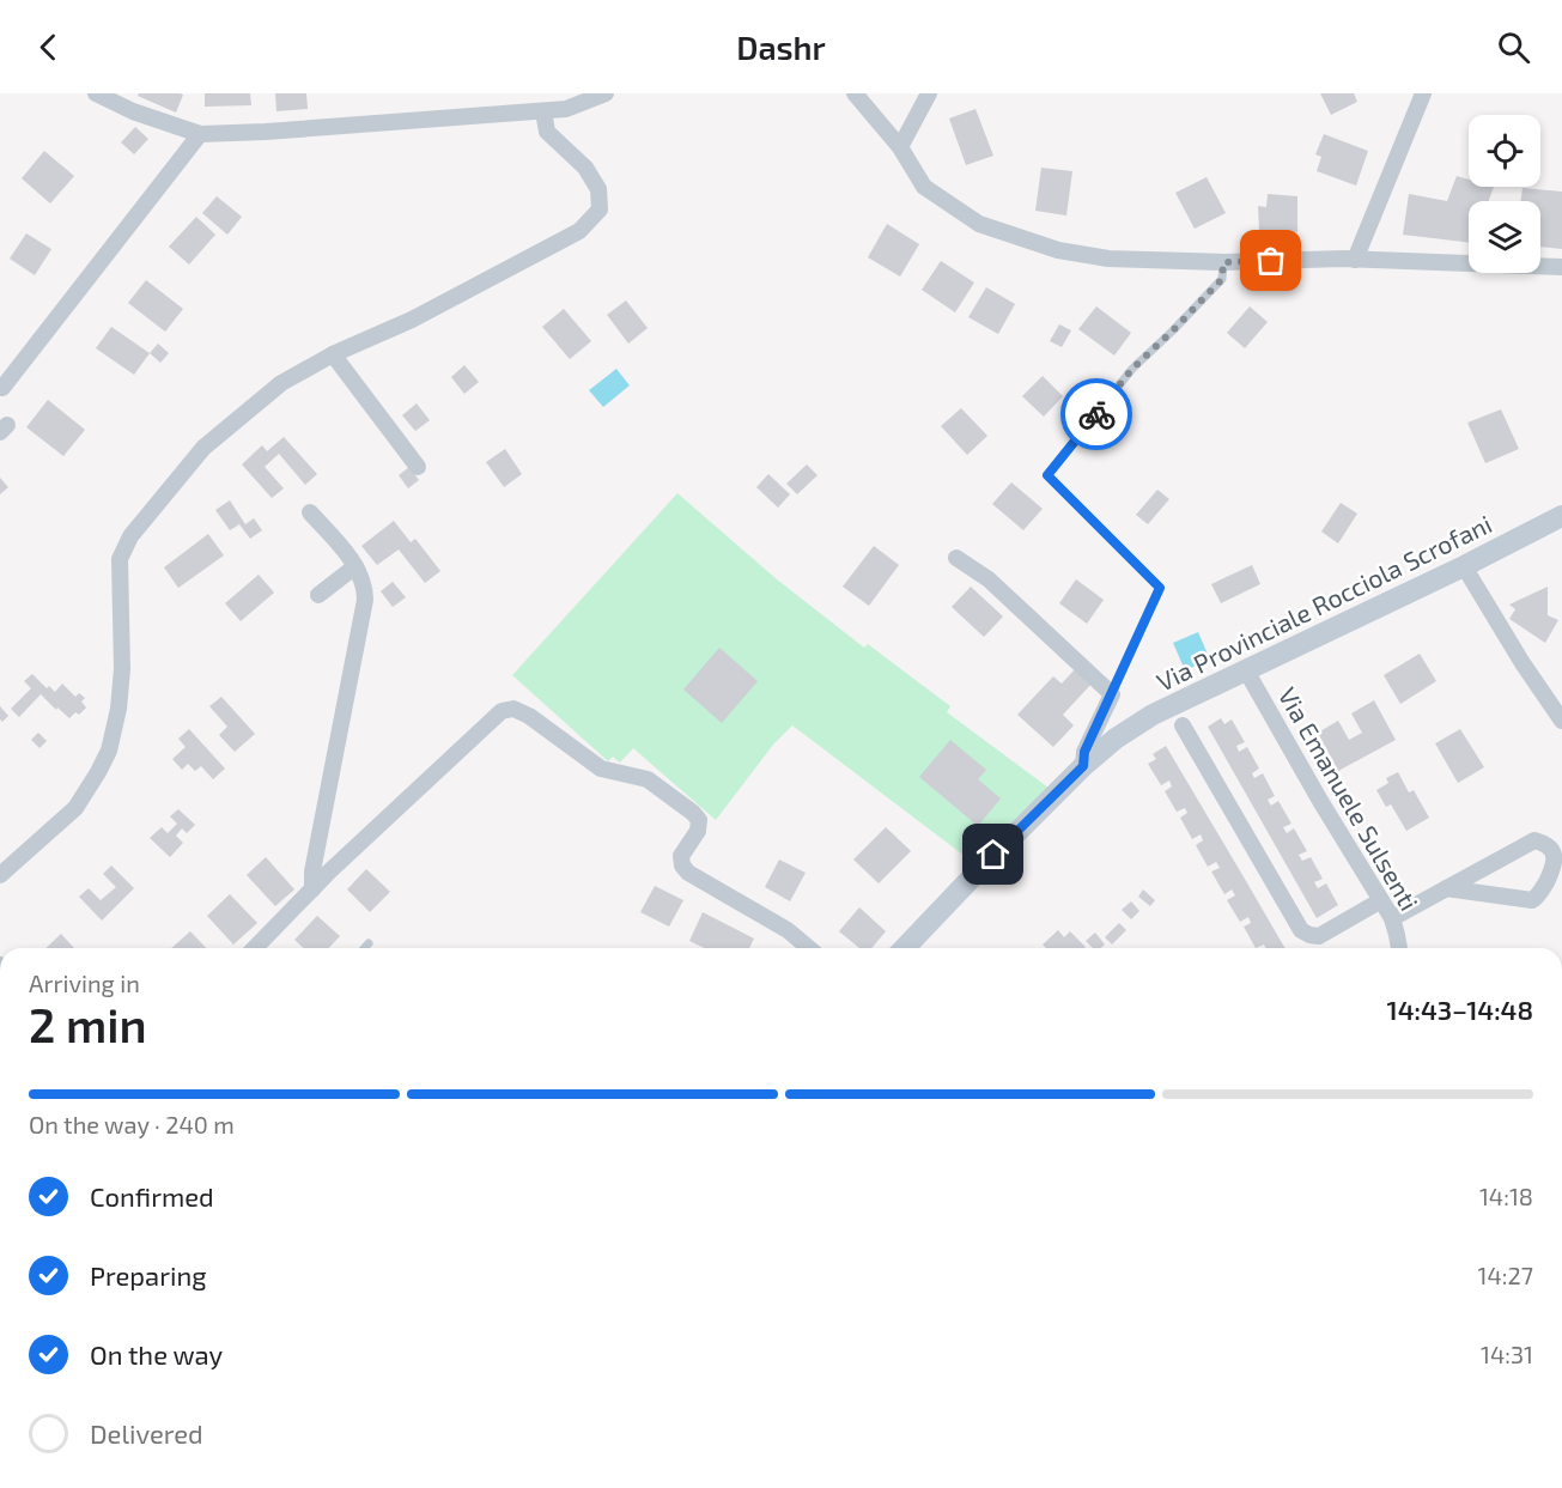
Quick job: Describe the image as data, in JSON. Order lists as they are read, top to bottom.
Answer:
{
  "streets": {
    "street": ["Via Provinciale Rocciola Scrofani", "Via Emanuele Sulsenti"]
  },
  "crossings": [
    ["Via Provinciale Rocciola Scrofani", "Via Emanuele Sulsenti"]
  ],
  "page": {
    "header": "Dashr",
    "heading": ["2 min", "Arriving in", "14:43–14:48"],
    "bar": "On the way · 240 m",
    "list": [
      ["Confirmed", "14:18"],
      ["Preparing", "14:27"],
      ["On the way", "14:31"],
      "Delivered"
    ]
  }
}
